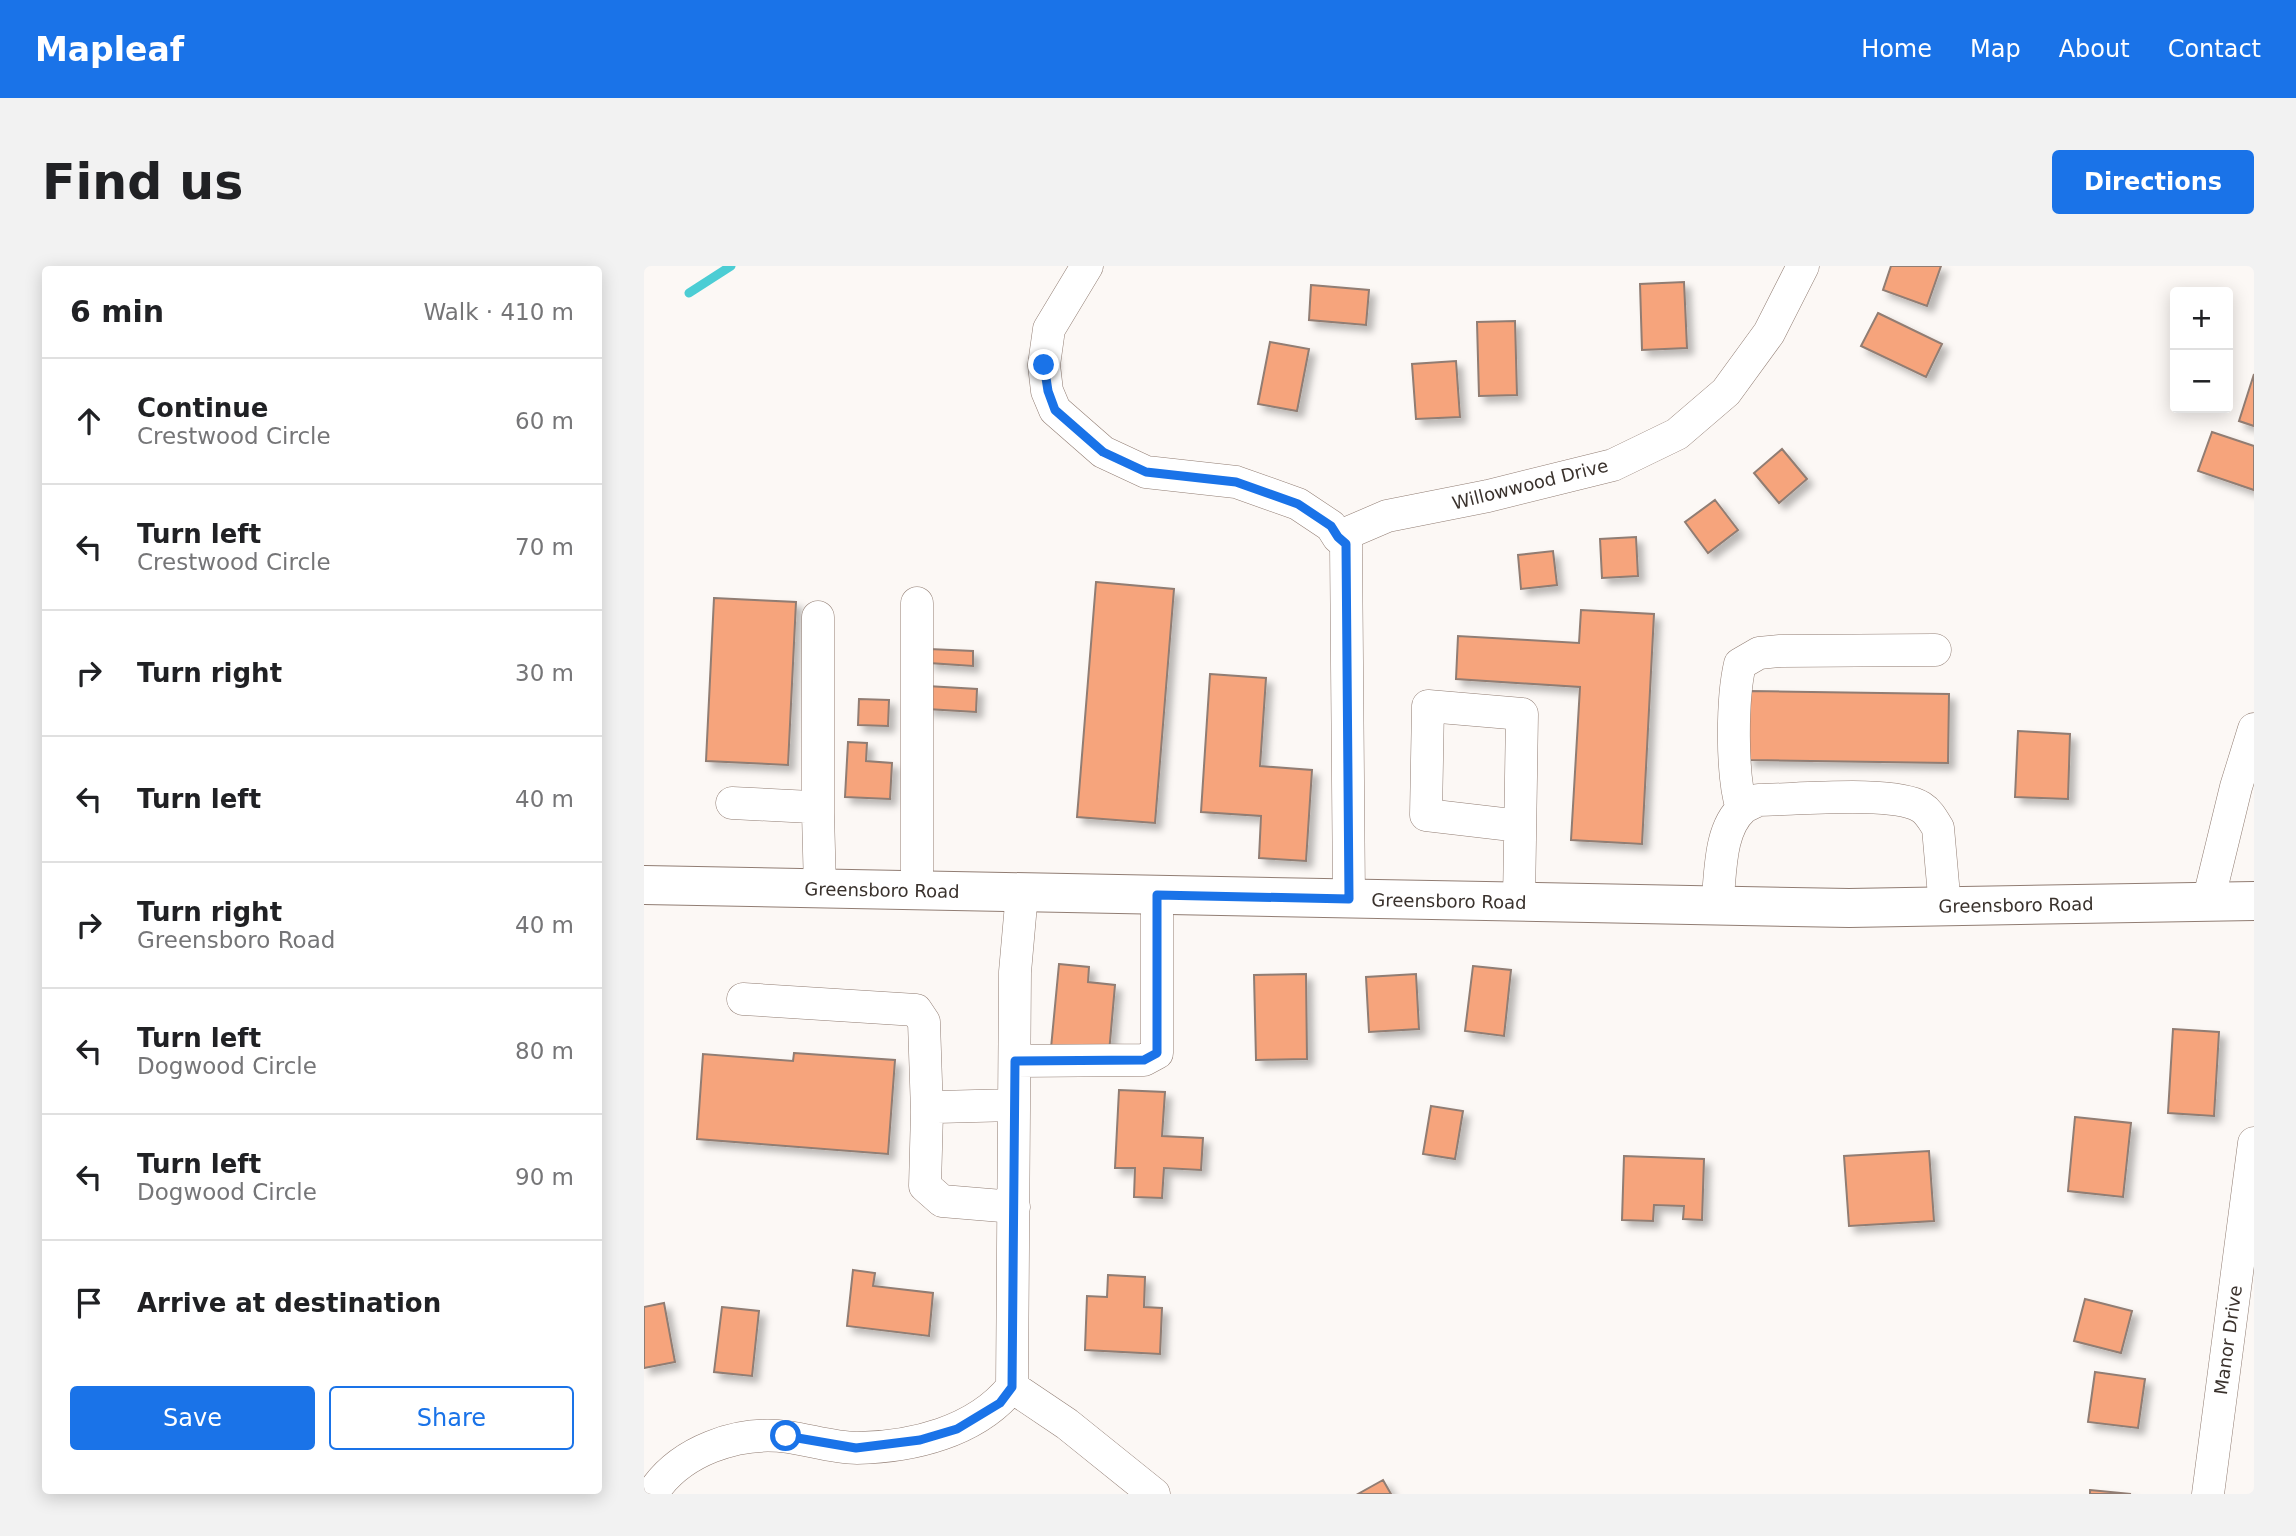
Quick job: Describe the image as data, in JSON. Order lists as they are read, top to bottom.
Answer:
{
  "streets": {
    "main road": ["Greensboro Road"],
    "street": ["Willowwood Drive", "Manor Drive"]
  },
  "page": {
    "header": "Mapleaf",
    "nav": [
      "Home",
      "Map",
      "About",
      "Contact"
    ],
    "buttons": [
      "Directions",
      ["Save", "Share"]
    ],
    "title": "Find us",
    "heading": ["6 min", "Walk · 410 m"],
    "map_buttons": ["+", "−"],
    "list": [
      ["Continue", "Crestwood Circle", "60 m"],
      ["Turn left", "Crestwood Circle", "70 m"],
      ["Turn right", "30 m"],
      ["Turn left", "40 m"],
      ["Turn right", "Greensboro Road", "40 m"],
      ["Turn left", "Dogwood Circle", "80 m"],
      ["Turn left", "Dogwood Circle", "90 m"],
      "Arrive at destination"
    ]
  }
}
